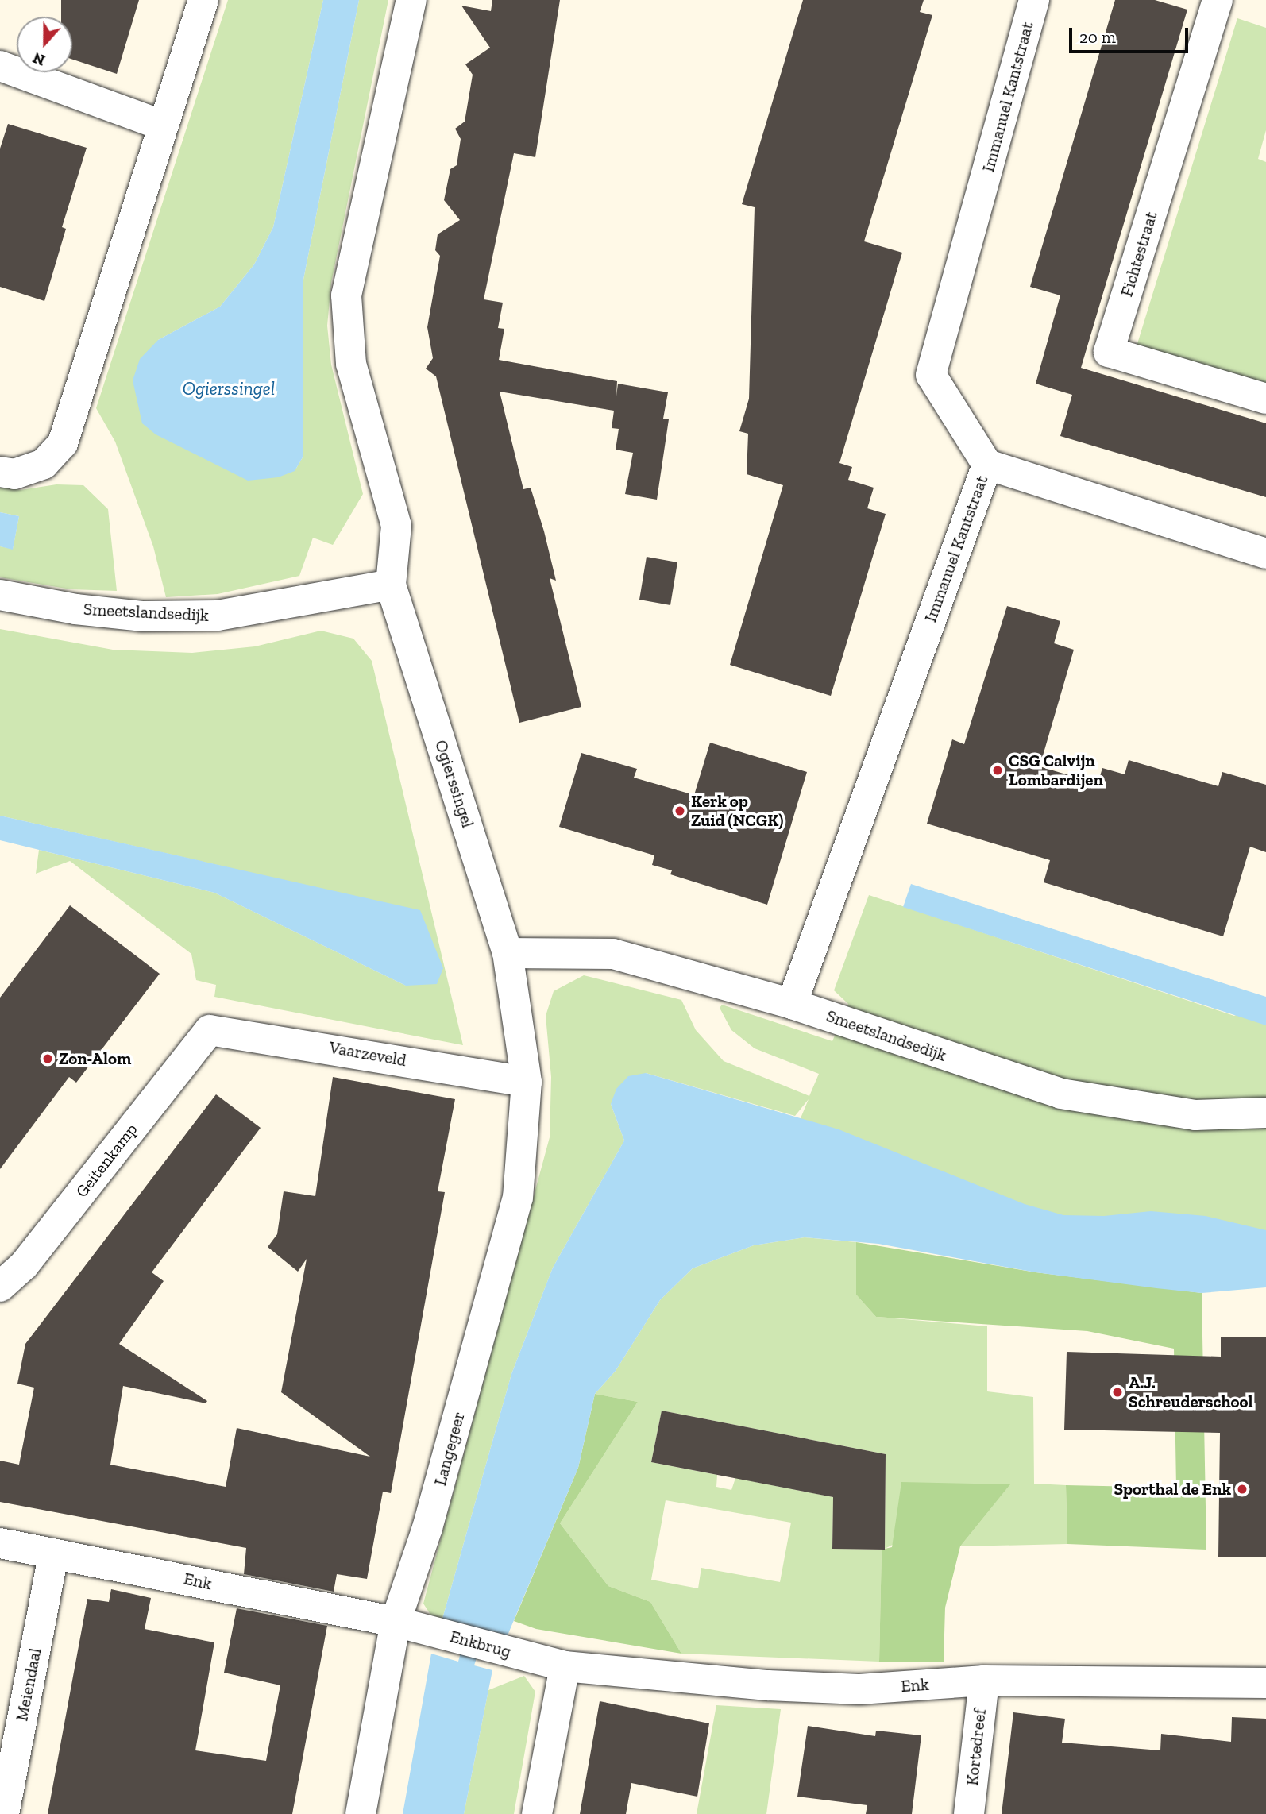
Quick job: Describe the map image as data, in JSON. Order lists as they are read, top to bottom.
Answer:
{
  "streets": {
    "street": [
      "Immanuel Kantstraat",
      "Fichtestraat",
      "Smeetslandsedijk",
      "Ogierssingel",
      "Vaarzeveld",
      "Geitenkamp",
      "Langegeer",
      "Enk",
      "Enkbrug",
      "Meiendaal",
      "Kortedreef"
    ]
  },
  "crossings": [
    ["Immanuel Kantstraat", "Smeetslandsedijk"],
    ["Smeetslandsedijk", "Ogierssingel"],
    ["Ogierssingel", "Vaarzeveld"],
    ["Ogierssingel", "Langegeer"],
    ["Vaarzeveld", "Geitenkamp"],
    ["Vaarzeveld", "Langegeer"],
    ["Langegeer", "Enk"],
    ["Langegeer", "Enkbrug"],
    ["Enk", "Enkbrug"],
    ["Enk", "Meiendaal"],
    ["Enk", "Kortedreef"]
  ],
  "water": ["Ogierssingel"],
  "places": [
    "CSG Calvijn Lombardijen",
    "Kerk op Zuid (NCGK)",
    "Zon-Alom",
    "A.J. Schreuderschool",
    "Sporthal de Enk"
  ],
  "scale_bar": "20 m",
  "north": "bottom"
}
